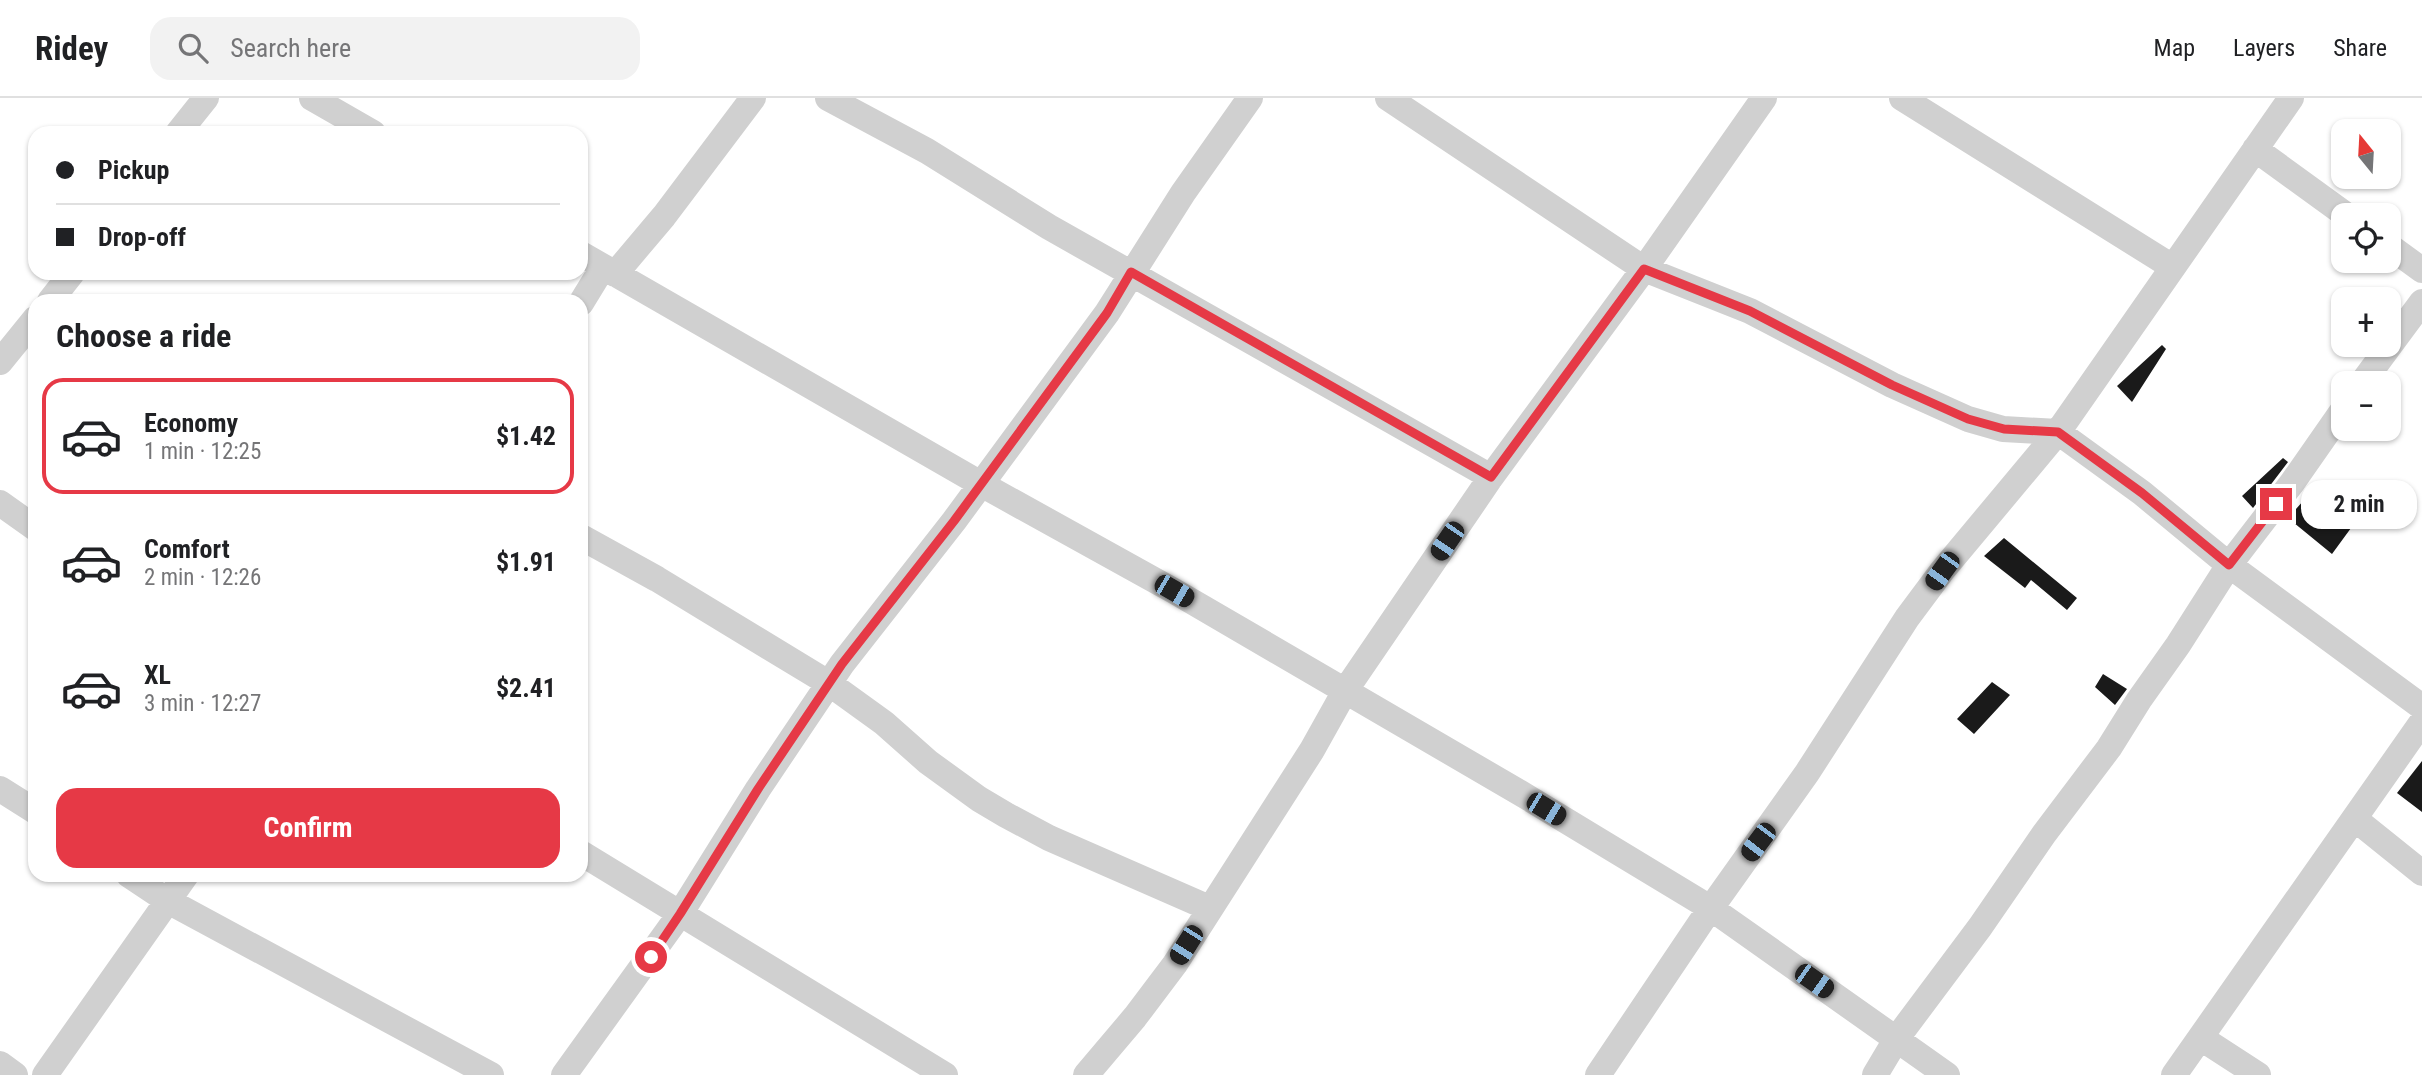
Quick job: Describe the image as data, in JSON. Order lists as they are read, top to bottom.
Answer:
{
  "north": "top",
  "page": {
    "header": "Ridey",
    "search": "Search here",
    "nav": ["Map", "Layers", "Share"],
    "map_buttons": ["+", "−"],
    "banner": ["Pickup", "Drop-off"],
    "heading": "Choose a ride",
    "list": [
      {
        "name": "Economy",
        "note": "1 min · 12:25",
        "value": "$1.42"
      },
      {
        "name": "Comfort",
        "note": "2 min · 12:26",
        "value": "$1.91"
      },
      {
        "name": "XL",
        "note": "3 min · 12:27",
        "value": "$2.41"
      }
    ],
    "bubble": "2 min",
    "buttons": "Confirm"
  }
}
